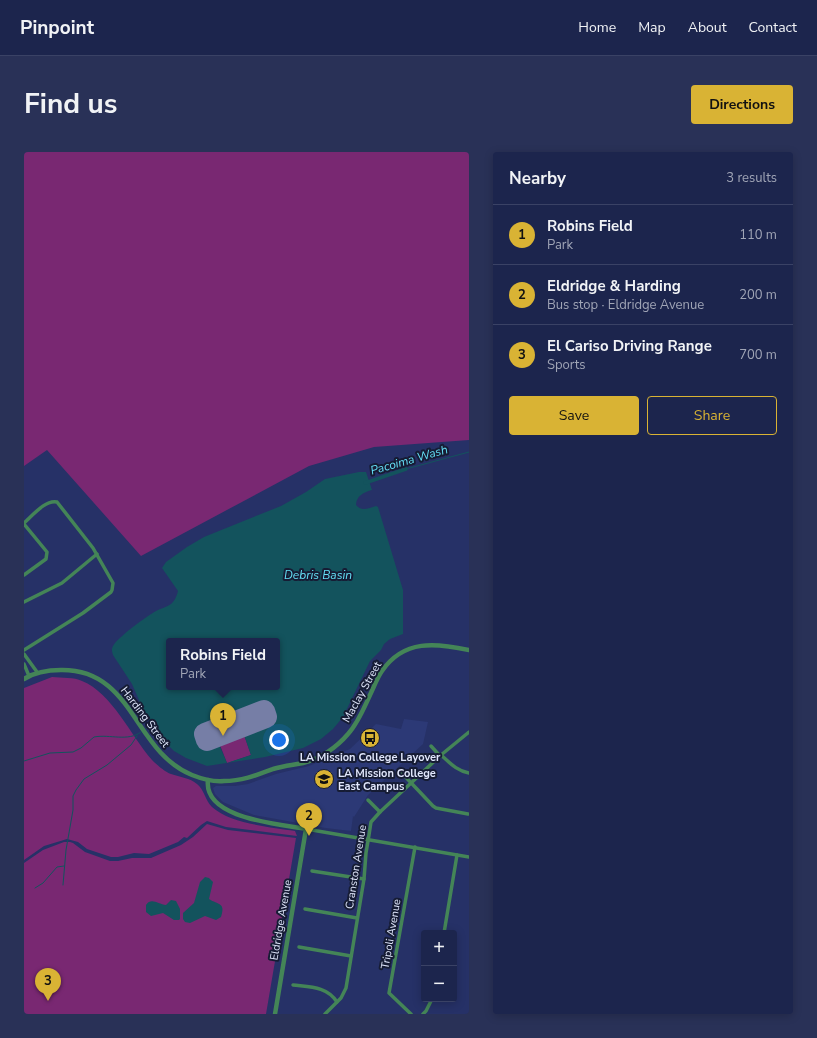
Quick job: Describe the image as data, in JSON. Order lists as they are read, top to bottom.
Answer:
{
  "streets": {
    "street": [
      "Maclay Street",
      "Harding Street",
      "Cranston Avenue",
      "Eldridge Avenue",
      "Tripoli Avenue"
    ]
  },
  "crossings": [
    ["Maclay Street", "Harding Street"]
  ],
  "water": ["Pacoima Wash", "Debris Basin"],
  "places": {
    "bus stop": ["LA Mission College Layover"],
    "school or university": ["LA Mission College East Campus"]
  },
  "page": {
    "header": "Pinpoint",
    "nav": [
      "Home",
      "Map",
      "About",
      "Contact"
    ],
    "title": "Find us",
    "buttons": [
      "Directions",
      ["Save", "Share"]
    ],
    "heading": ["Nearby", "3 results"],
    "list": [
      {
        "mark": "1",
        "name": "Robins Field",
        "note": "Park",
        "value": "110 m"
      },
      {
        "mark": "2",
        "name": "Eldridge & Harding",
        "note": "Bus stop · Eldridge Avenue",
        "value": "200 m"
      },
      {
        "mark": "3",
        "name": "El Cariso Driving Range",
        "note": "Sports",
        "value": "700 m"
      }
    ],
    "popup": ["Robins Field", "Park"],
    "pins": ["1", "2", "3"],
    "map_buttons": ["+", "−"]
  }
}
